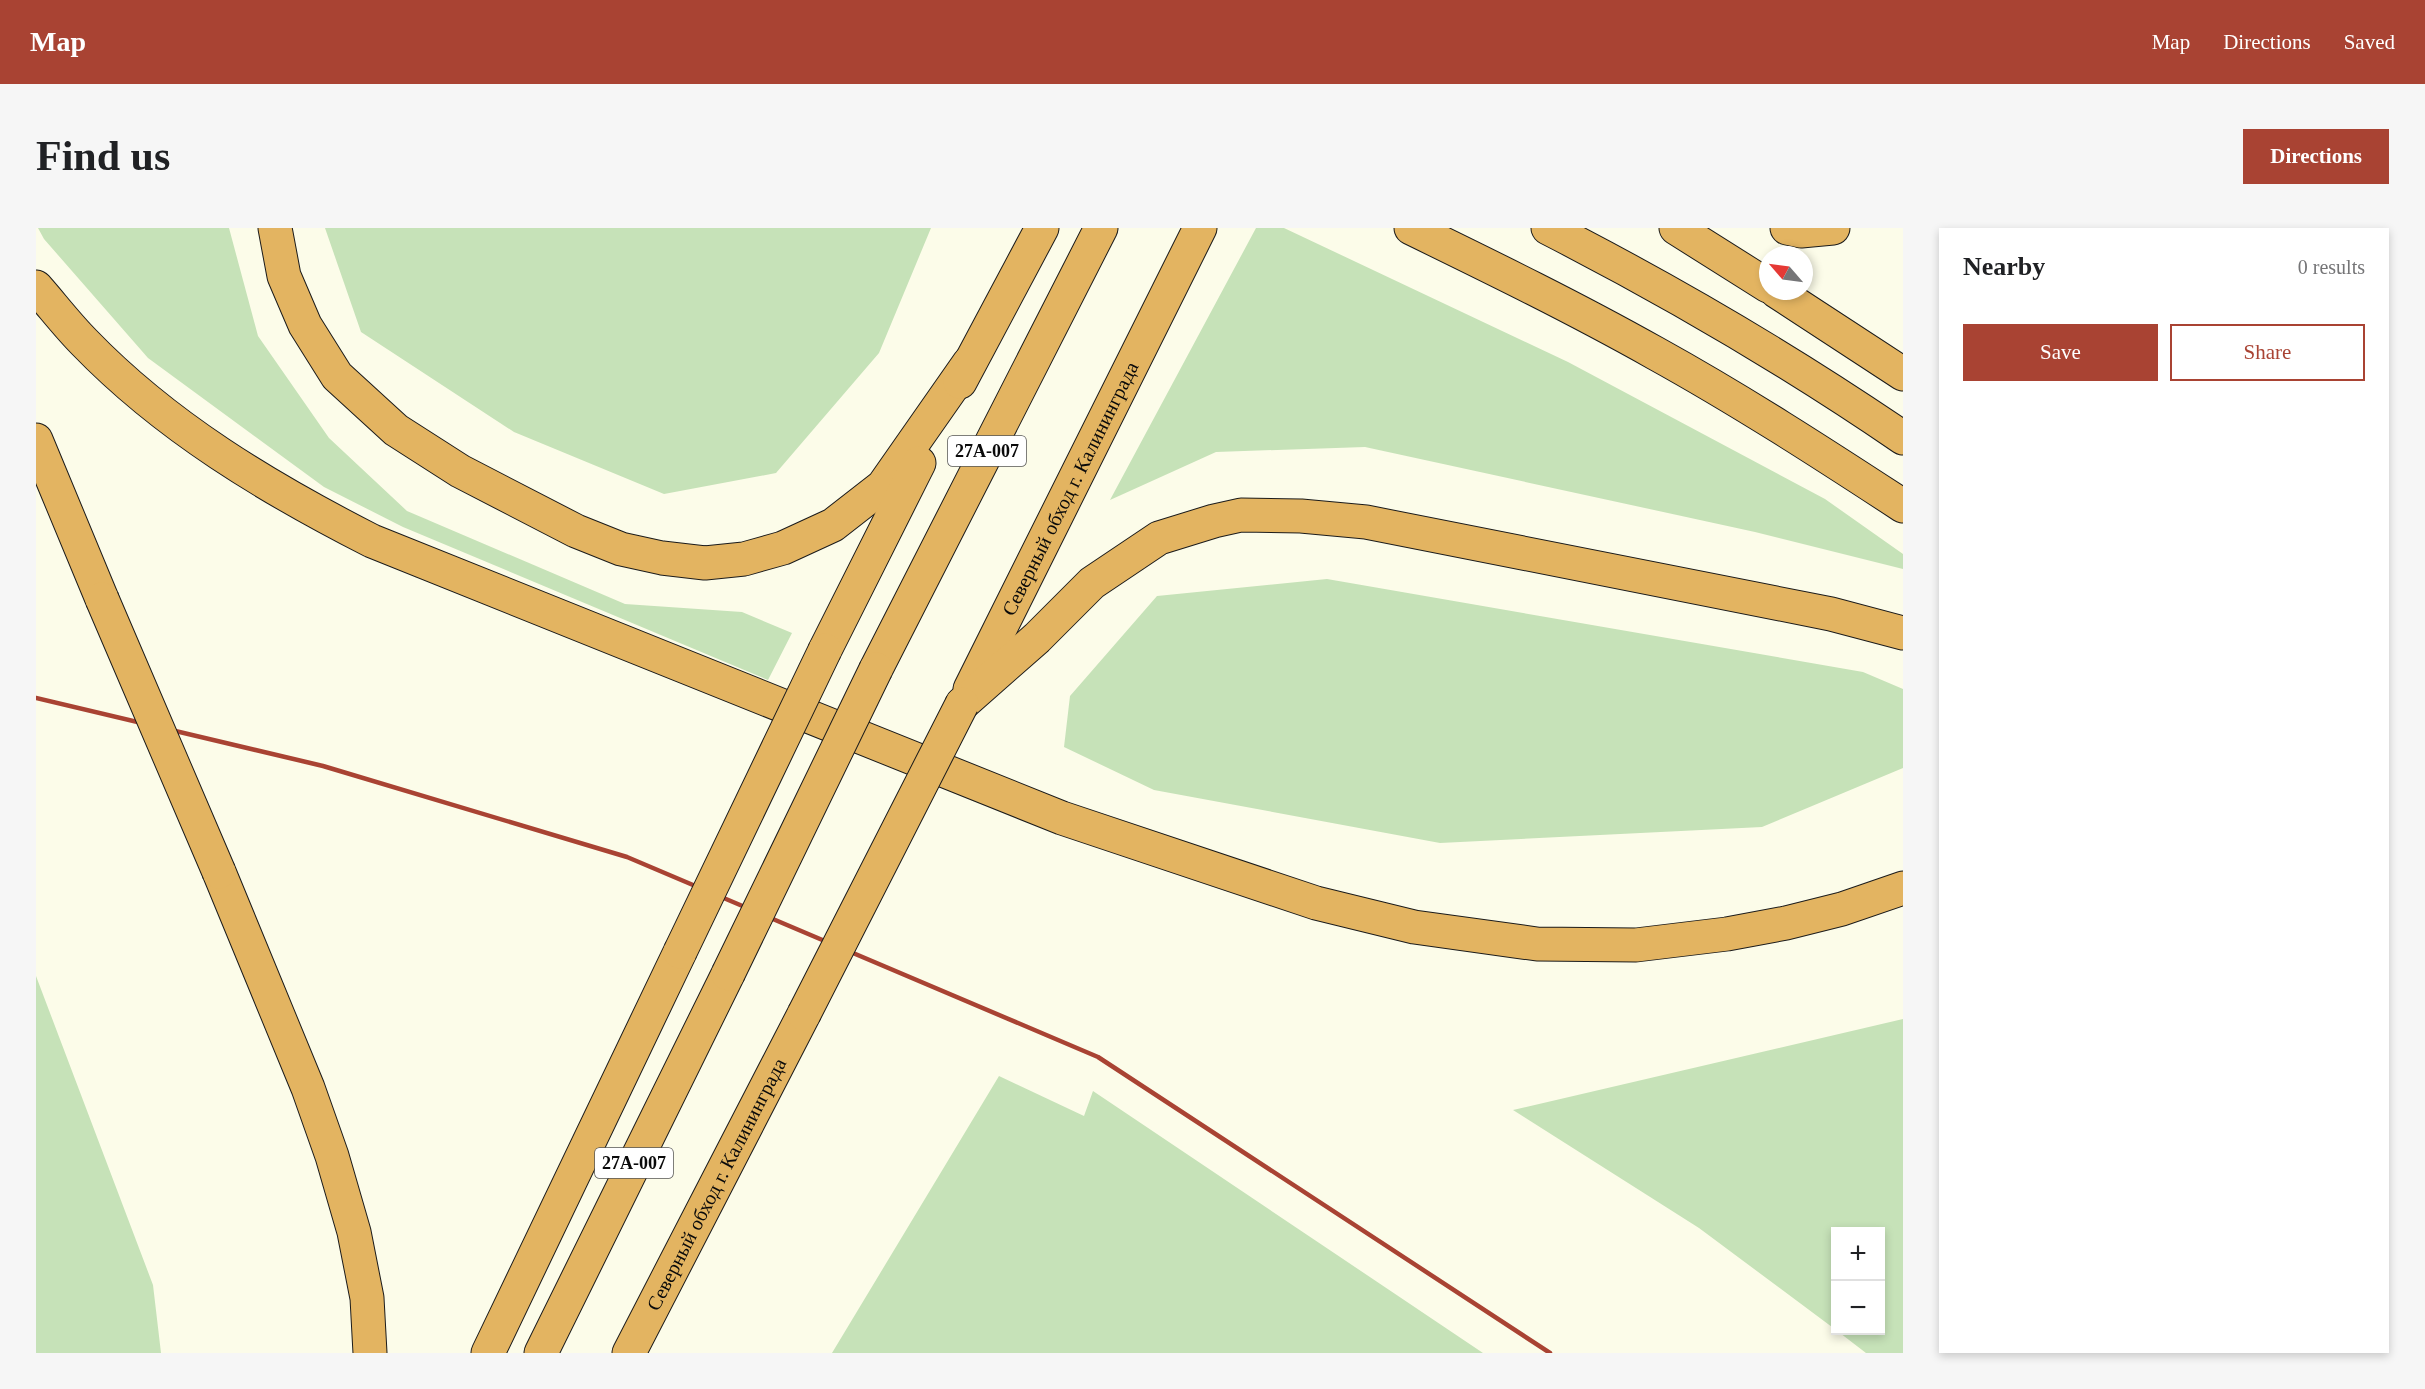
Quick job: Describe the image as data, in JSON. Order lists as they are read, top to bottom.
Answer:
{
  "streets": {
    "highway": ["27А-007", "Северный обход г. Калининграда"]
  },
  "north": "top left",
  "page": {
    "header": "Map",
    "nav": ["Map", "Directions", "Saved"],
    "buttons": [
      "Directions",
      ["Save", "Share"]
    ],
    "title": "Find us",
    "heading": ["Nearby", "0 results"],
    "map_buttons": ["+", "−"]
  }
}
